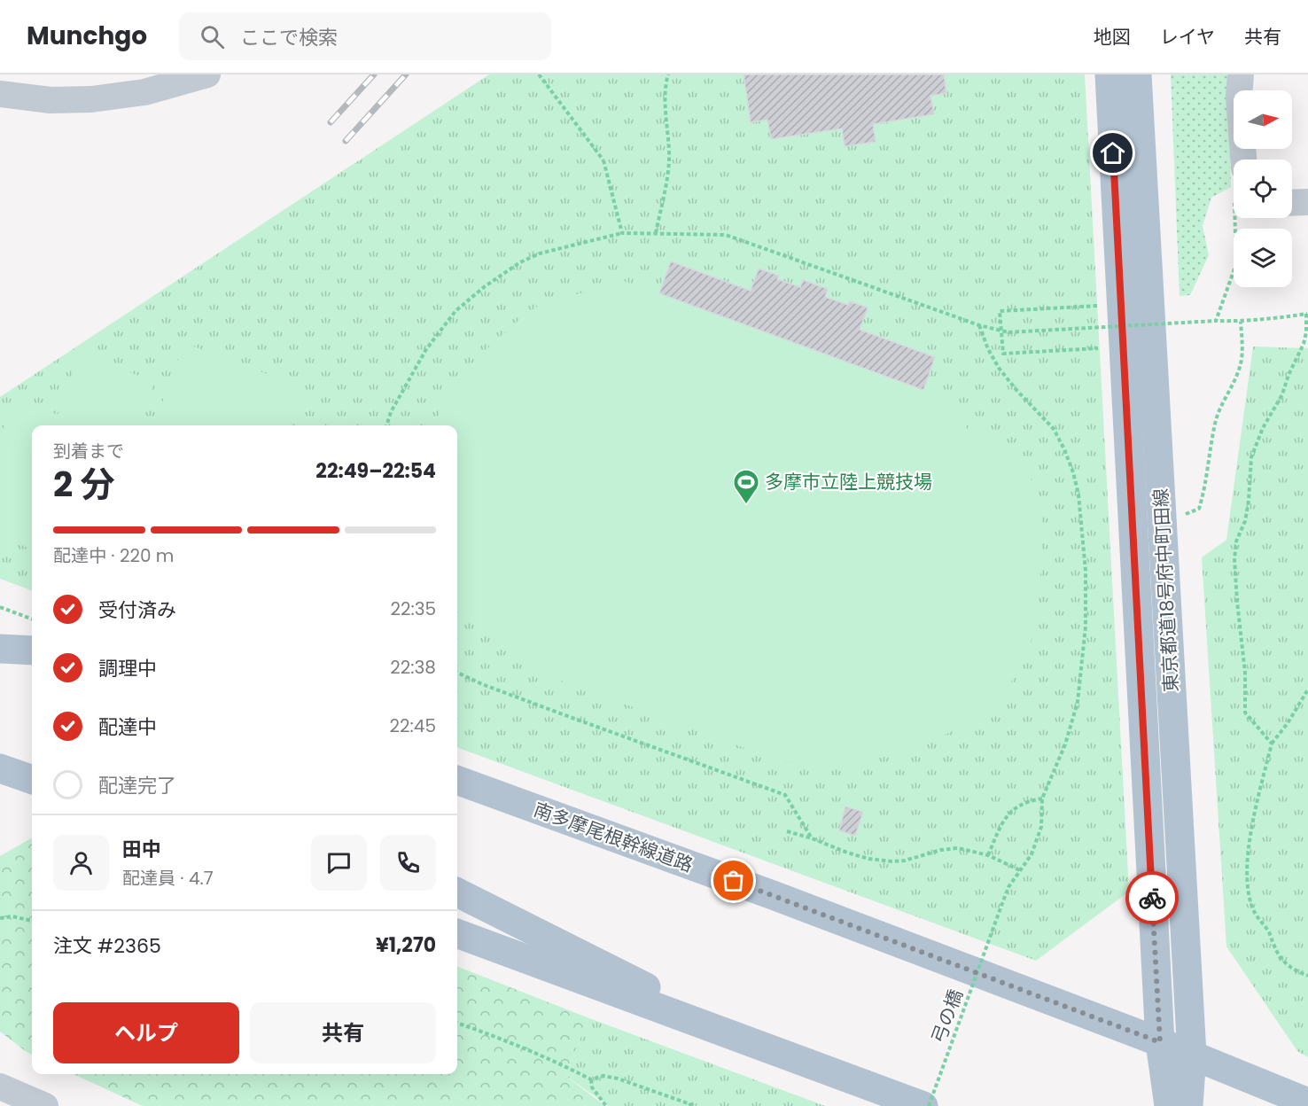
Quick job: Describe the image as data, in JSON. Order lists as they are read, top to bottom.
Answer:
{
  "streets": {
    "main road": ["東京都道18号府中町田線", "南多摩尾根幹線道路"],
    "path": ["弓の橋"]
  },
  "crossings": [
    ["東京都道18号府中町田線", "南多摩尾根幹線道路"]
  ],
  "places": {
    "sports": ["多摩市立陸上競技場"]
  },
  "north": "right",
  "page": {
    "header": "Munchgo",
    "search": "ここで検索",
    "nav": ["地図", "レイヤ", "共有"],
    "heading": ["2 分", "到着まで", "22:49–22:54"],
    "panel": [
      "田中",
      "配達員 · 4.7",
      "注文 #2365",
      "¥1,270"
    ],
    "bar": "配達中 · 220 m",
    "list": [
      ["受付済み", "22:35"],
      ["調理中", "22:38"],
      ["配達中", "22:45"],
      "配達完了"
    ],
    "buttons": ["ヘルプ", "共有"]
  }
}
